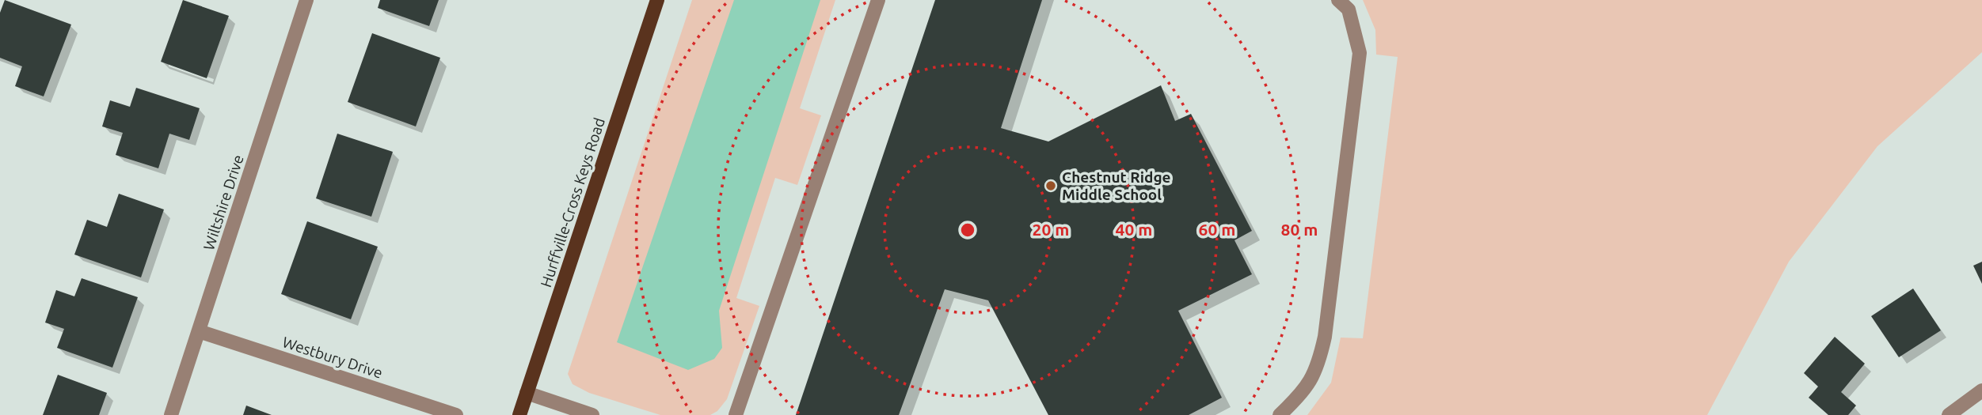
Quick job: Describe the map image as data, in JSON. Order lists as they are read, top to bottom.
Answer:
{
  "streets": {
    "main road": ["Hurffville-Cross Keys Road"],
    "street": ["Wiltshire Drive", "Westbury Drive"]
  },
  "crossings": [
    ["Wiltshire Drive", "Westbury Drive"]
  ],
  "places": ["Chestnut Ridge Middle School"],
  "rings": [
    "20 m",
    "40 m",
    "60 m",
    "80 m"
  ]
}
